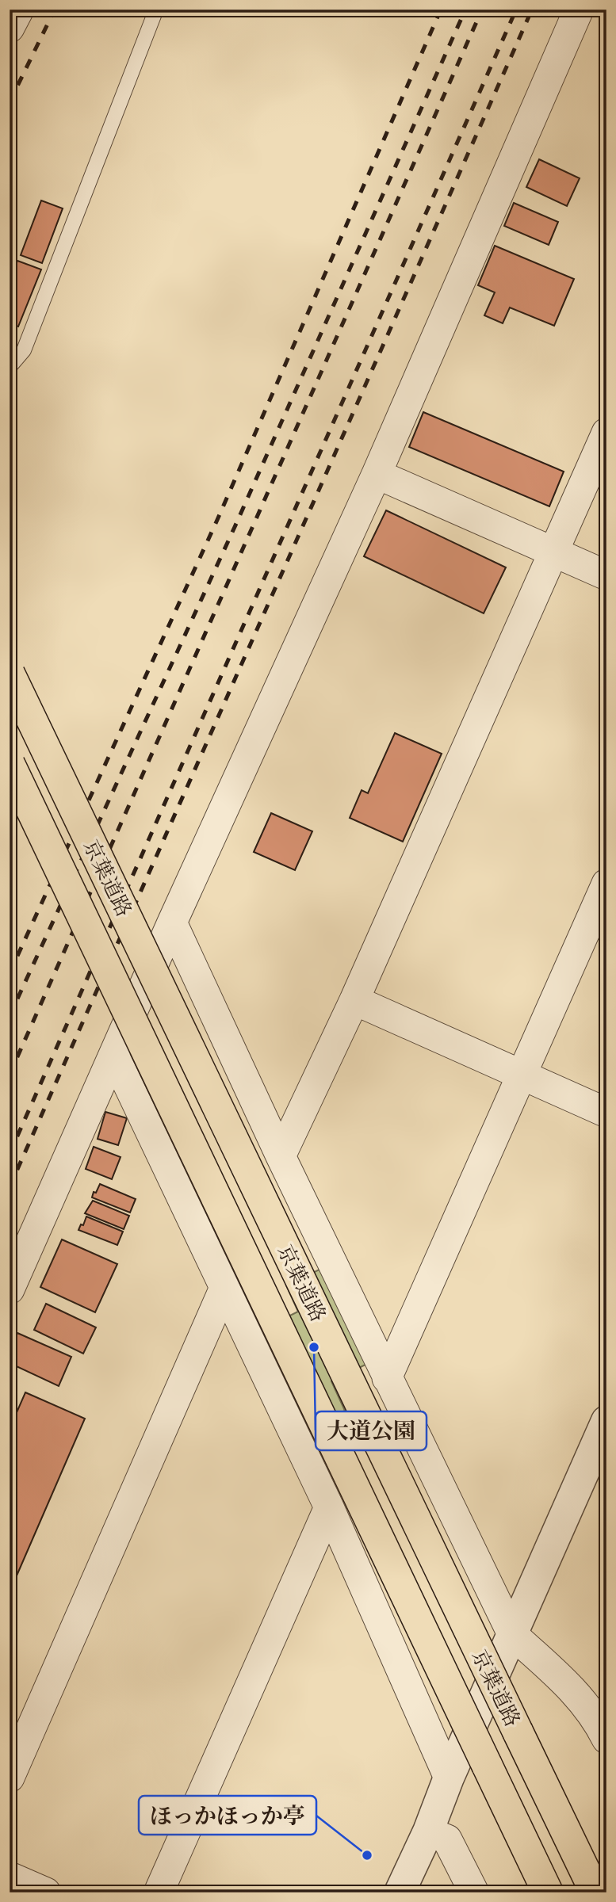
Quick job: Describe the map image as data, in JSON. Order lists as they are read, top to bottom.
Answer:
{
  "streets": {
    "highway": ["京葉道路"]
  },
  "places": ["大道公園", "ほっかほっか亭"]
}
